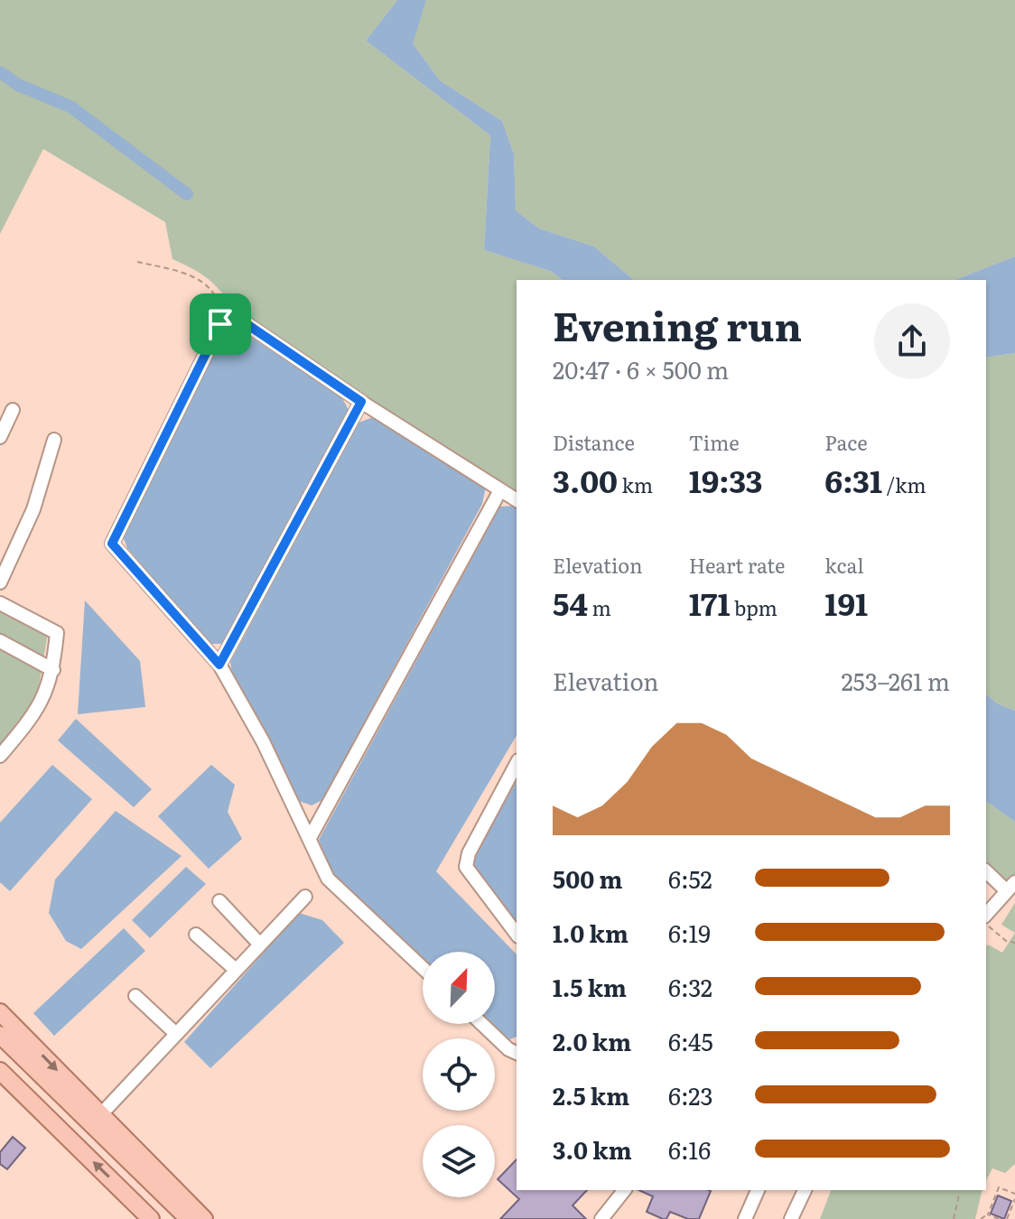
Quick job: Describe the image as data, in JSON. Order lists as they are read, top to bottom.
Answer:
{
  "north": "top right",
  "page": {
    "heading": ["Evening run", "20:47 · 6 × 500 m"],
    "stats": [
      ["Distance", "3.00 km"],
      ["Time", "19:33"],
      ["Pace", "6:31 /km"],
      ["Elevation", "54 m"],
      ["Heart rate", "171 bpm"],
      ["kcal", "191"]
    ],
    "chart": ["Elevation", "253–261 m"],
    "list": [
      {
        "name": "500 m",
        "note": "6:52"
      },
      {
        "name": "1.0 km",
        "note": "6:19"
      },
      {
        "name": "1.5 km",
        "note": "6:32"
      },
      {
        "name": "2.0 km",
        "note": "6:45"
      },
      {
        "name": "2.5 km",
        "note": "6:23"
      },
      {
        "name": "3.0 km",
        "note": "6:16"
      }
    ]
  }
}
